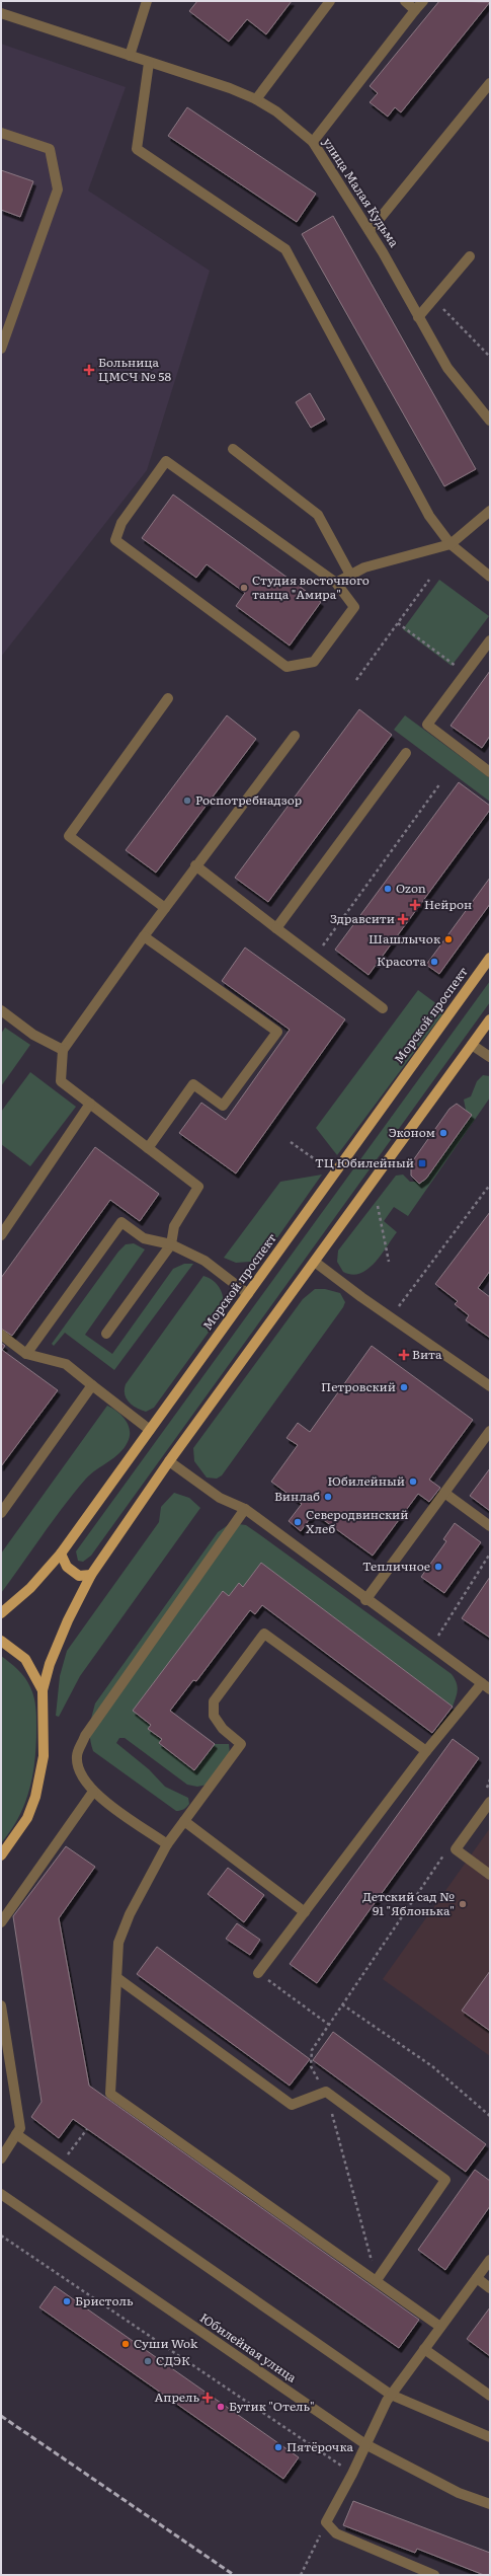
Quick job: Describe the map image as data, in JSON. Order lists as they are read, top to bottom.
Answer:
{
  "streets": {
    "main road": ["Морской проспект"],
    "street": ["улица Малая Кудьма", "Юбилейная улица"]
  },
  "places": {
    "health": [
      "Больница ЦМСЧ № 58",
      "Нейрон",
      "Здравсити",
      "Вита",
      "Апрель"
    ],
    "other": [
      "Студия восточного танца \"Амира\"",
      "Роспотребнадзор",
      "Ozon",
      "Шашлычок",
      "Красота",
      "Эконом",
      "Петровский",
      "Юбилейный",
      "Винлаб",
      "Северодвинский Хлеб",
      "Тепличное",
      "Детский сад № 91 \"Яблонька\"",
      "Бристоль",
      "Суши Wok",
      "СДЭК",
      "Бутик \"Отель\"",
      "Пятёрочка"
    ],
    "transit": ["ТЦ Юбилейный"]
  }
}
